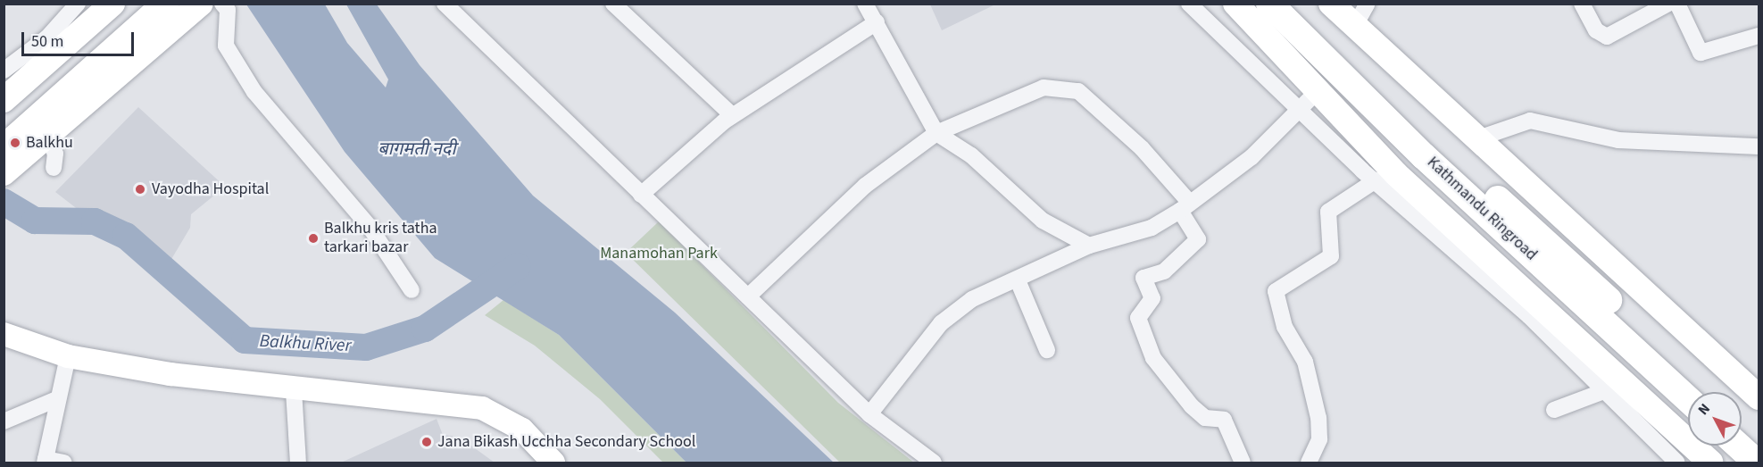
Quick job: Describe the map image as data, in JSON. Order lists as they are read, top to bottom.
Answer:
{
  "streets": {
    "highway": ["Kathmandu Ringroad"]
  },
  "water": ["बागमती नदी", "Balkhu River"],
  "parks": ["Manamohan Park"],
  "places": [
    "Balkhu",
    "Vayodha Hospital",
    "Balkhu kris tatha tarkari bazar",
    "Jana Bikash Ucchha Secondary School"
  ],
  "scale_bar": "50 m",
  "north": "top left"
}
